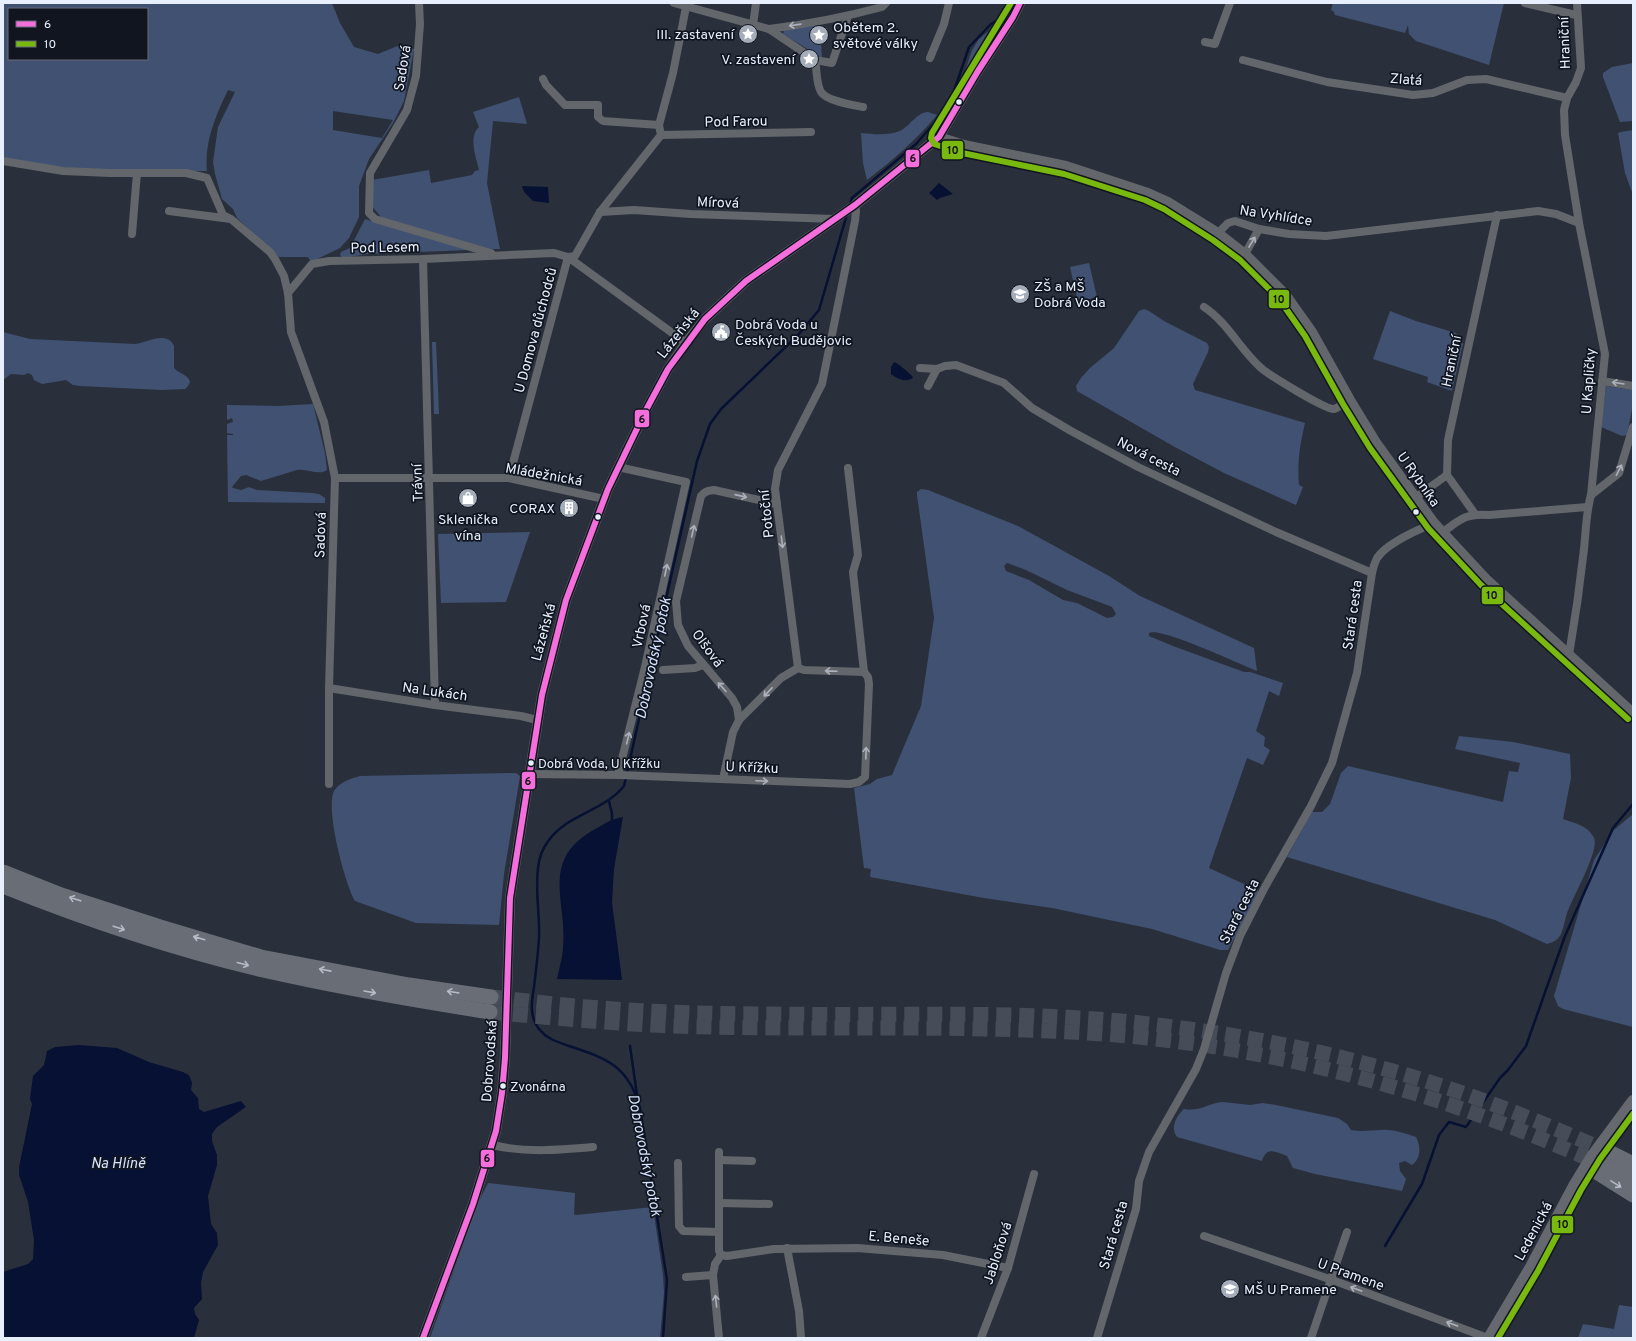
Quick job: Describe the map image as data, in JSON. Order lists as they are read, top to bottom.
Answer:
{
  "streets": {
    "main road": ["Ledenická"],
    "street": [
      "Hraniční",
      "Sadová",
      "Zlatá",
      "Pod Farou",
      "Mírová",
      "Na Vyhlídce",
      "Pod Lesem",
      "U Domova důchodců",
      "Lázeňská",
      "U Kapličky",
      "Nová cesta",
      "Mládežnická",
      "U Rybníka",
      "Trávní",
      "Potoční",
      "Stará cesta",
      "Vrbová",
      "Olšová",
      "Na Lukách",
      "U Křížku",
      "Dobrovodská",
      "E. Beneše",
      "Jabloňová",
      "U Pramene"
    ]
  },
  "crossings": [
    ["Hraniční", "Zlatá"],
    ["Hraniční", "Na Vyhlídce"],
    ["Hraniční", "U Kapličky"],
    ["Sadová", "Pod Lesem"],
    ["Sadová", "Mládežnická"],
    ["Sadová", "Na Lukách"],
    ["Pod Farou", "U Domova důchodců"],
    ["Mírová", "U Domova důchodců"],
    ["Mírová", "Lázeňská"],
    ["Na Vyhlídce", "U Kapličky"],
    ["Na Vyhlídce", "U Rybníka"],
    ["Pod Lesem", "U Domova důchodců"],
    ["Pod Lesem", "Lázeňská"],
    ["Pod Lesem", "Trávní"],
    ["U Domova důchodců", "Mládežnická"],
    ["Lázeňská", "Mládežnická"],
    ["Lázeňská", "Potoční"],
    ["Lázeňská", "Vrbová"],
    ["Lázeňská", "Na Lukách"],
    ["Lázeňská", "U Křížku"],
    ["Lázeňská", "Dobrovodská"],
    ["U Kapličky", "U Rybníka"],
    ["Nová cesta", "Stará cesta"],
    ["Mládežnická", "Trávní"],
    ["U Rybníka", "Stará cesta"],
    ["Trávní", "Na Lukách"],
    ["Potoční", "Olšová"],
    ["Vrbová", "U Křížku"],
    ["U Křížku", "Dobrovodská"],
    ["Ledenická", "U Pramene"],
    ["E. Beneše", "Jabloňová"]
  ],
  "one_way": ["Vrbová", "U Pramene"],
  "water": ["Dobrovodský potok", "Na Hlíně"],
  "places": {
    "place": ["III. zastavení", "Obětem 2. světové války", "V. zastavení"],
    "school or university": ["ZŠ a MŠ Dobrá Voda", "MŠ U Pramene"],
    "public building": ["Dobrá Voda u Českých Budějovic"],
    "shop": ["Sklenička vína"],
    "building": ["CORAX"],
    "other": ["Dobrá Voda, U Křížku", "Zvonárna"]
  },
  "lines": ["transit line 6", "transit line 10"],
  "legend": ["6", "10"]
}
